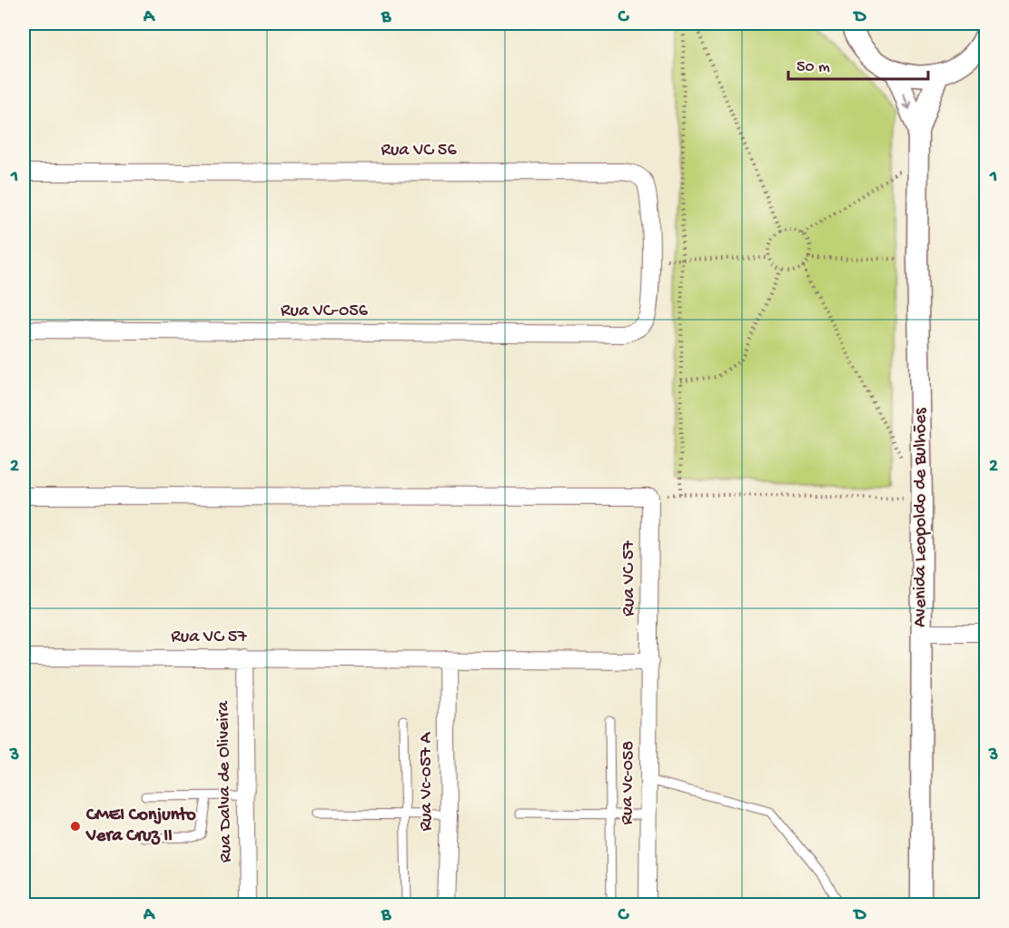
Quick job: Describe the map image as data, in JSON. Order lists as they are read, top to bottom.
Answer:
{
  "streets": {
    "street": [
      "Rua VC 56",
      "Rua VC-056",
      "Avenida Leopoldo de Bulhões",
      "Rua VC 57",
      "Rua Dalva de Oliveira",
      "Rua Vc-057 A",
      "Rua Vc-058"
    ]
  },
  "crossings": [
    ["Rua VC 56", "Rua VC-056"],
    ["Rua VC 57", "Rua Dalva de Oliveira"],
    ["Rua VC 57", "Rua Vc-057 A"],
    ["Rua VC 57", "Rua Vc-058"]
  ],
  "places": ["CMEI Conjunto Vera Cruz II"],
  "scale_bar": "50 m",
  "grid": {
    "columns": [
      "A",
      "B",
      "C",
      "D"
    ],
    "rows": ["1", "2", "3"]
  }
}
